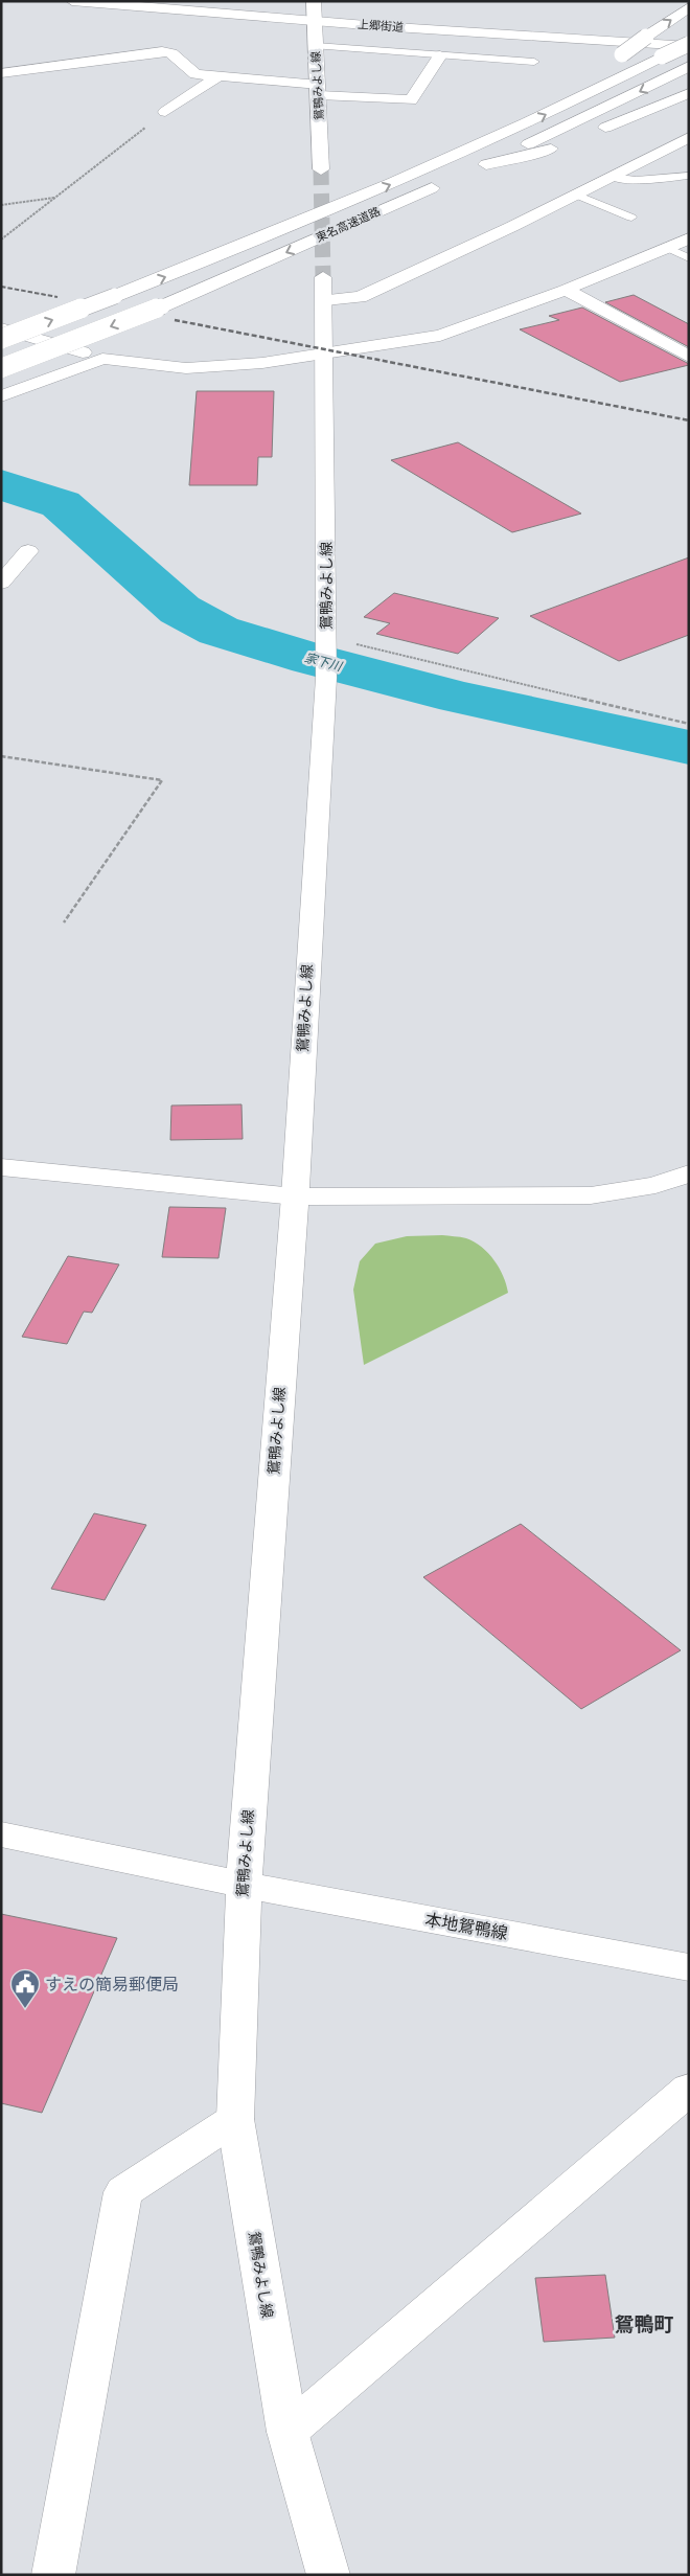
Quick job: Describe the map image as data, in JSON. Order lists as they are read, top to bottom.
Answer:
{
  "streets": {
    "main road": [
      "上郷街道",
      "鴛鴨みよし線",
      "東名高速道路",
      "本地鴛鴨線"
    ]
  },
  "crossings": [
    ["上郷街道", "鴛鴨みよし線"],
    ["上郷街道", "東名高速道路"],
    ["鴛鴨みよし線", "本地鴛鴨線"]
  ],
  "districts": ["鴛鴨町"],
  "water": ["家下川"],
  "places": {
    "public building": ["すえの簡易郵便局"]
  }
}
